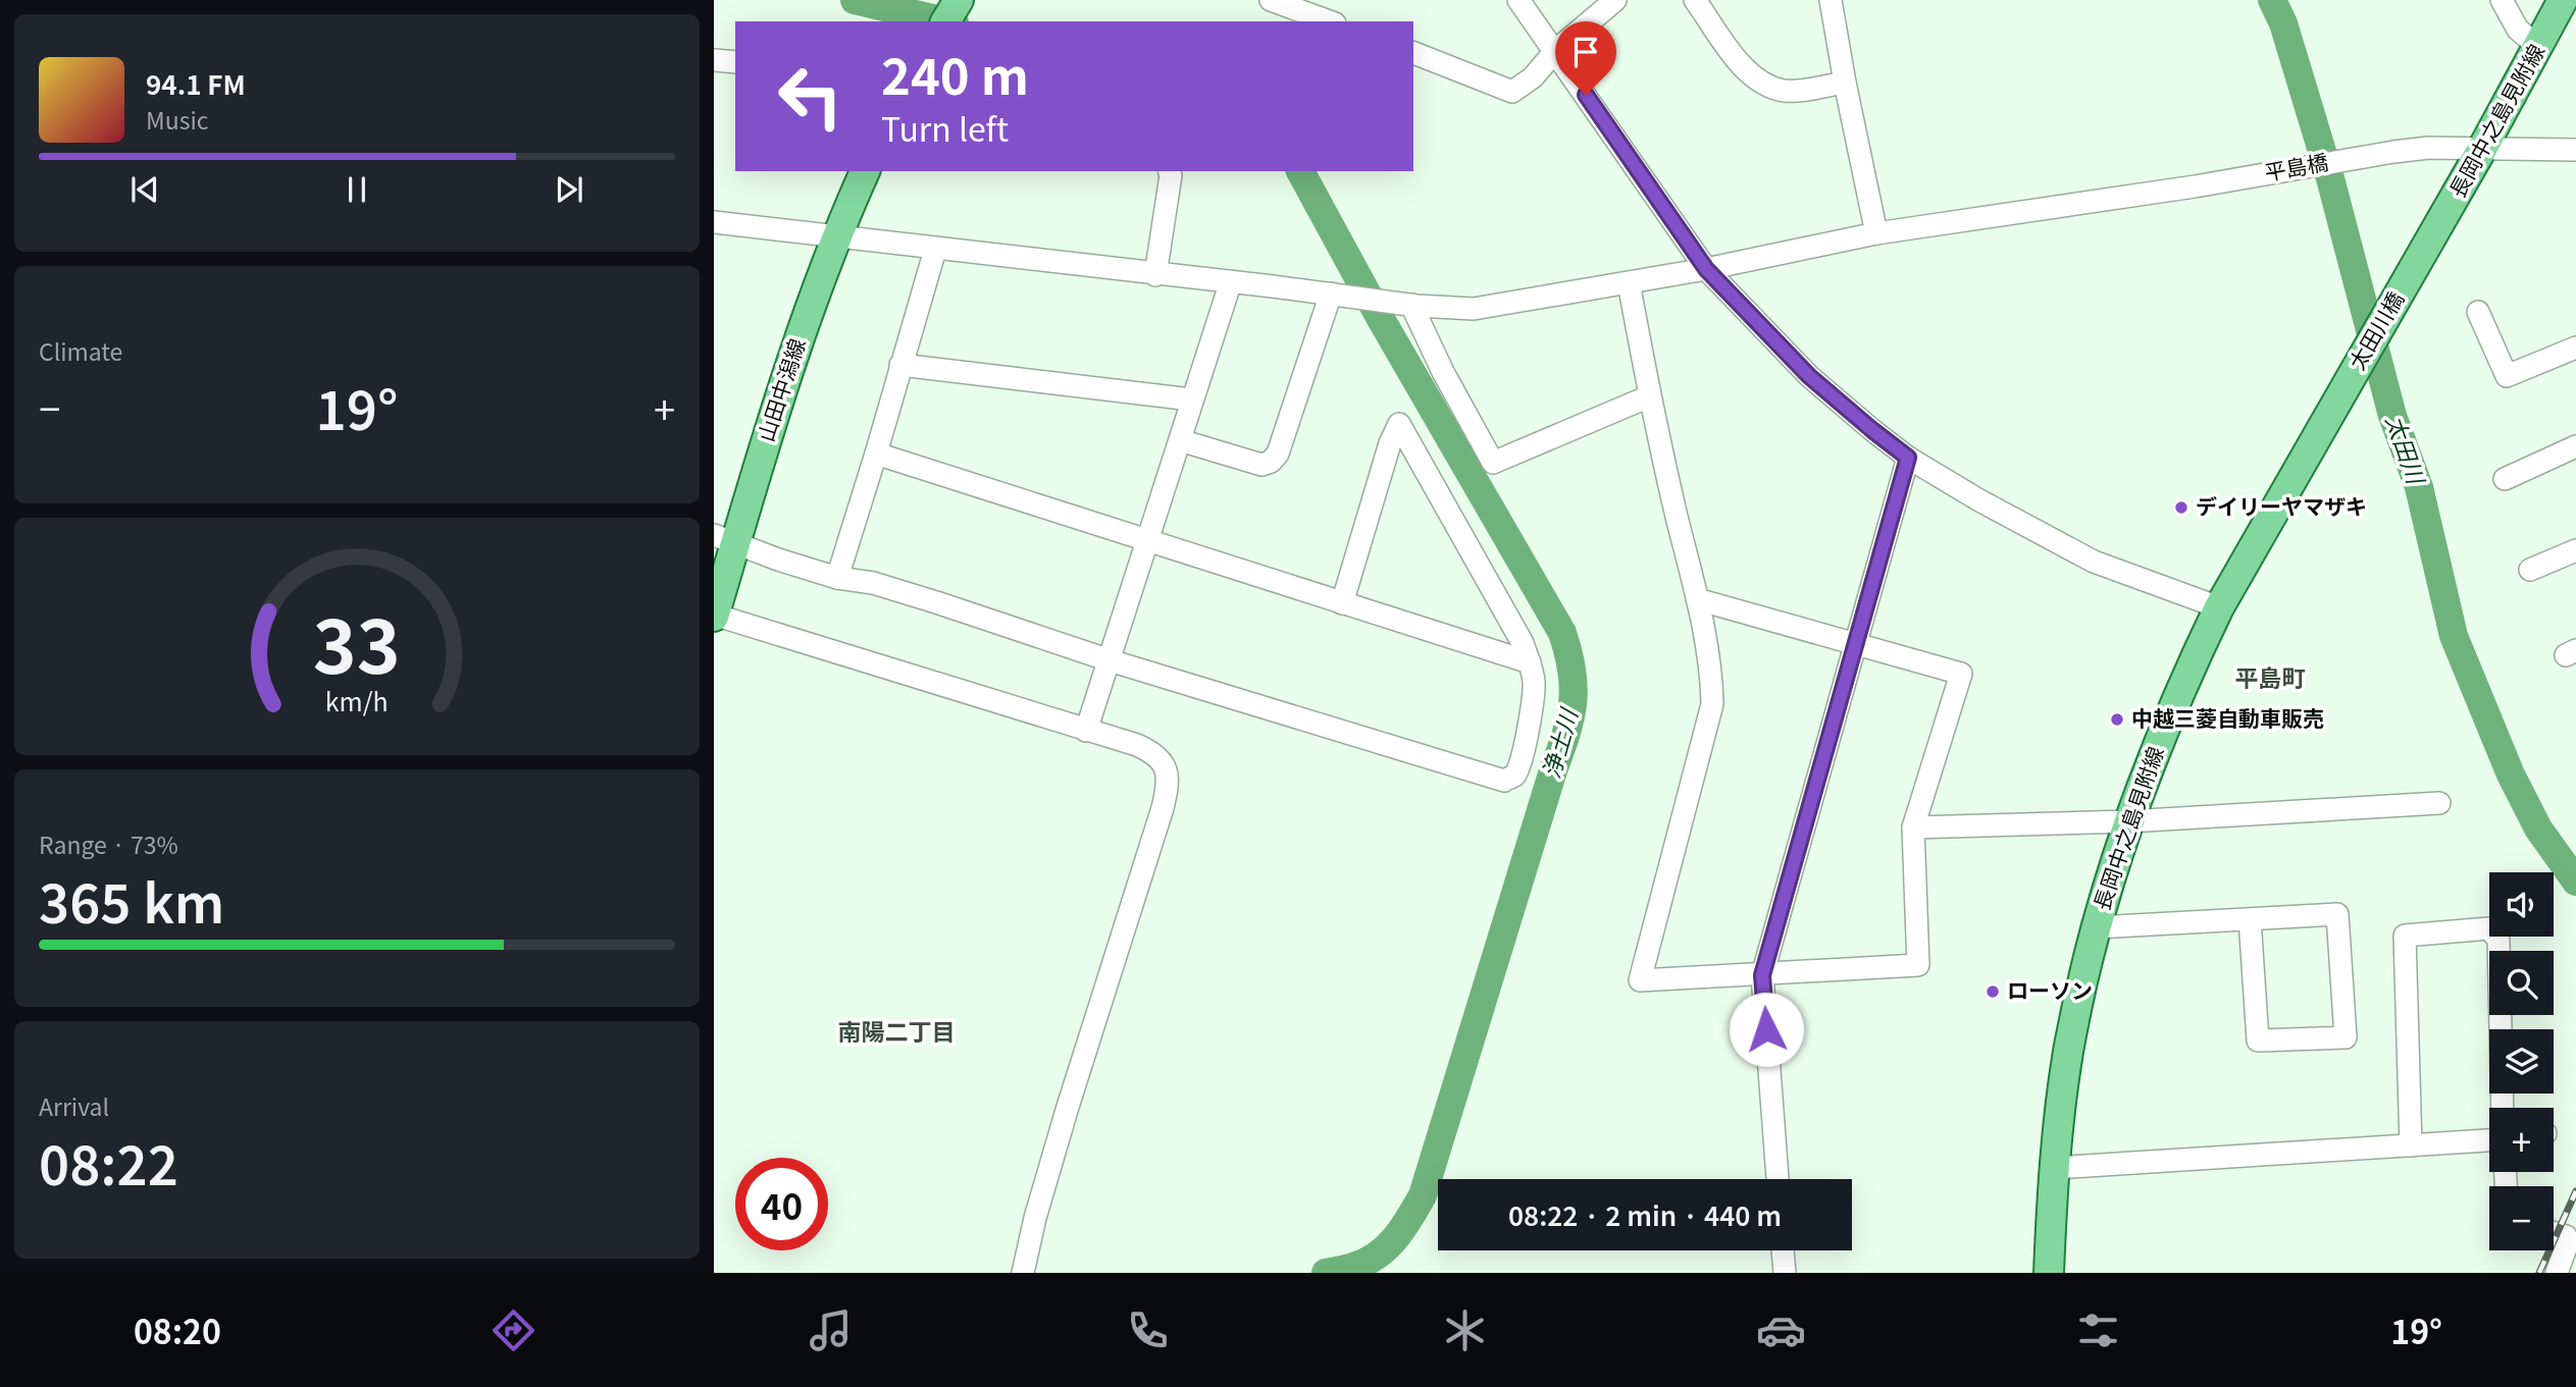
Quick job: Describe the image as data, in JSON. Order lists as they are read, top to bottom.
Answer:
{
  "streets": {
    "main road": ["長岡中之島見附線", "太田川橋", "山田中潟線"],
    "street": ["平島橋"]
  },
  "crossings": [
    ["長岡中之島見附線", "平島橋"],
    ["長岡中之島見附線", "太田川橋"],
    ["平島橋", "山田中潟線"]
  ],
  "districts": ["平島町", "南陽二丁目"],
  "water": ["太田川", "浄土川"],
  "places": ["デイリーヤマザキ", "中越三菱自動車販売", "ローソン"],
  "page": {
    "turn": ["240 m", "Turn left"],
    "song": ["94.1 FM", "Music"],
    "tile": [
      "Climate",
      ["Range · 73%", "365 km"],
      ["Arrival", "08:22"]
    ],
    "heat": ["−", "19°", "+"],
    "map_buttons": ["+", "−"],
    "limit": "40",
    "trip": "08:22 · 2 min · 440 m",
    "tabs": ["08:20", "19°"],
    "gauge": ["33", "km/h"]
  }
}
